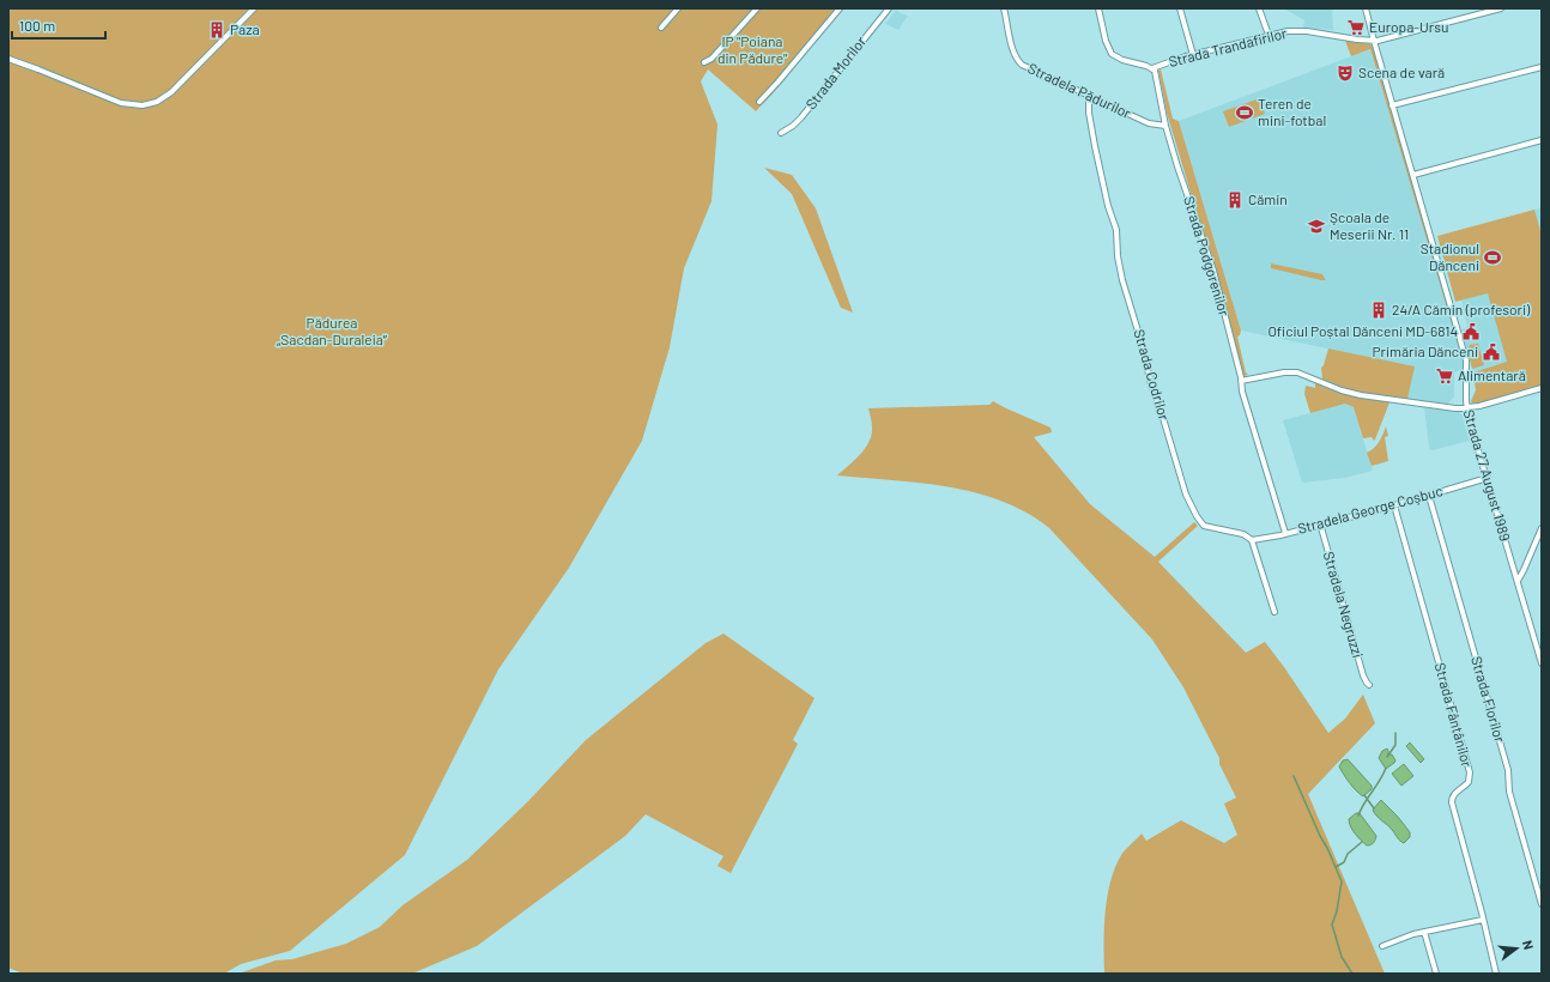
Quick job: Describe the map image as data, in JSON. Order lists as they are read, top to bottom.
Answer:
{
  "streets": {
    "street": [
      "Strada Trandafirilor",
      "Strada Morilor",
      "Stradela Pădurilor",
      "Strada Podgorenilor",
      "Strada Codrilor",
      "Strada 27 August 1989",
      "Stradela George Coșbuc",
      "Stradela Negruzzi",
      "Strada Florilor",
      "Strada Fântânilor"
    ]
  },
  "crossings": [
    ["Strada Trandafirilor", "Strada Podgorenilor"],
    ["Strada Trandafirilor", "Strada 27 August 1989"],
    ["Stradela Pădurilor", "Strada Podgorenilor"],
    ["Stradela Pădurilor", "Strada Codrilor"],
    ["Strada Podgorenilor", "Stradela George Coșbuc"],
    ["Strada Codrilor", "Stradela George Coșbuc"],
    ["Strada 27 August 1989", "Stradela George Coșbuc"],
    ["Stradela George Coșbuc", "Stradela Negruzzi"],
    ["Stradela George Coșbuc", "Strada Florilor"],
    ["Stradela George Coșbuc", "Strada Fântânilor"]
  ],
  "parks": ["IP \"Poiana din Pădure\"", "Pădurea „Sacdan-Duraleia”"],
  "places": {
    "supermarket": ["Europa-Ursu", "Alimentară"],
    "building": ["Paza", "Cămin", "24/A Cămin (profesori)"],
    "theatre": ["Scena de vară"],
    "sports": ["Teren de mini-fotbal", "Stadionul Dănceni"],
    "school or university": ["Şcoala de Meserii Nr. 11"],
    "public building": ["Oficiul Poștal Dănceni MD-6814", "Primăria Dănceni"]
  },
  "scale_bar": "100 m",
  "north": "right"
}
